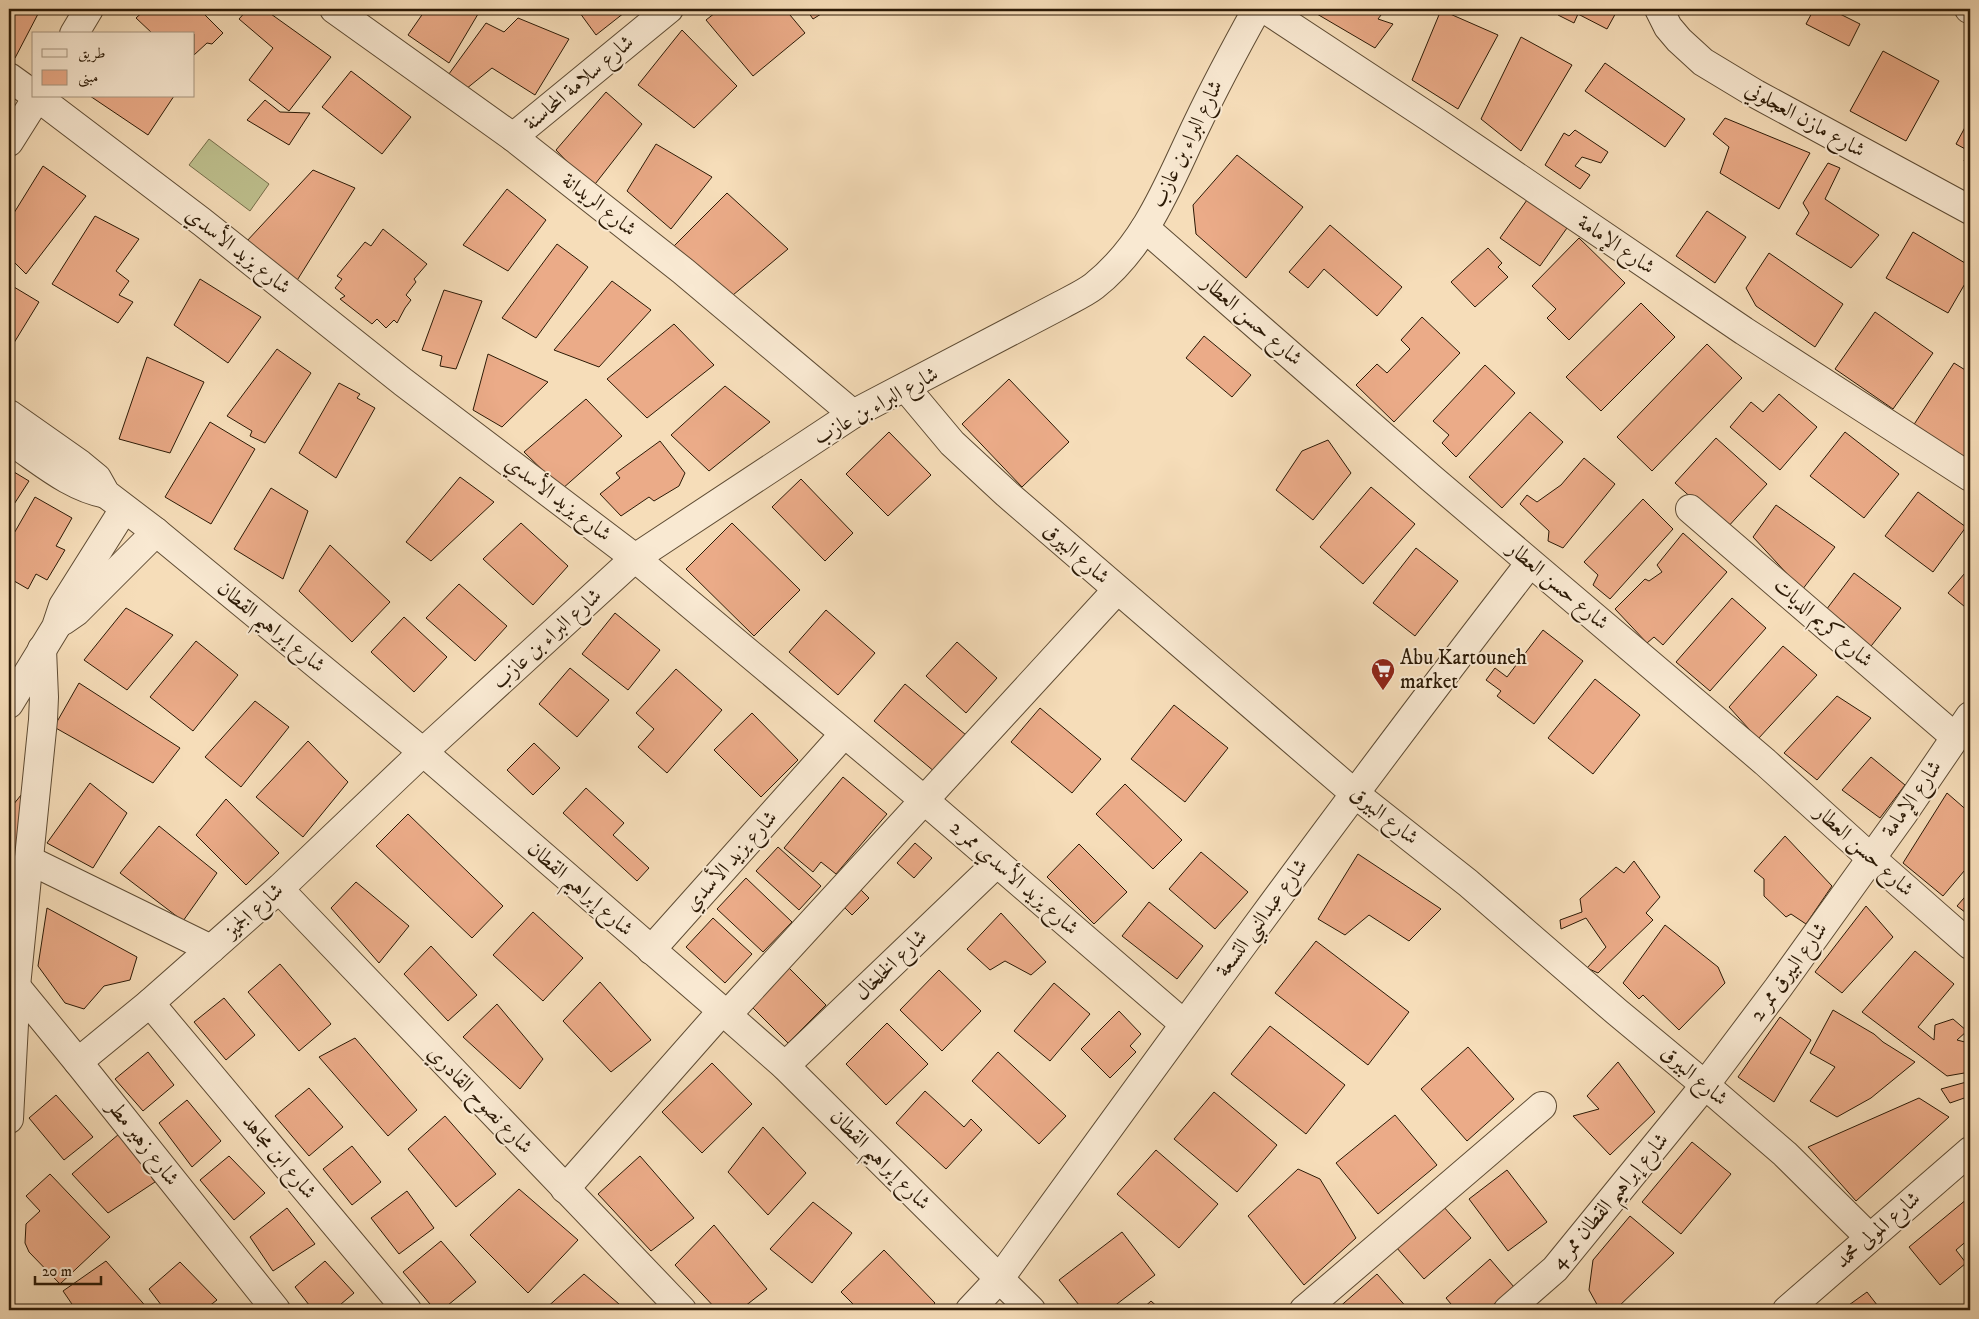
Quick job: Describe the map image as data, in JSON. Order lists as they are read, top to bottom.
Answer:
{
  "streets": {
    "street": [
      "شارع سلامة المحاسنة",
      "شارع مازن العجلوني",
      "شارع البراء بن عازب",
      "شارع الريدانة",
      "شارع الإمامة",
      "شارع يزيد الأسدي",
      "شارع حسن العطار",
      "شارع البيرق",
      "شارع كريم الديات",
      "شارع إبراهيم القطان",
      "شارع يزيد الأسدي ممر 2",
      "شارع الجميز",
      "شارع عبدالنبي التسعة",
      "شارع الخلخال",
      "شارع البيرق ممر 2",
      "شارع نصوح القادري",
      "شارع زهير مطر",
      "شارع ابن مجاهد",
      "شارع إبراهيم القطان ممر 4",
      "شارع المولى محمد"
    ]
  },
  "crossings": [
    ["شارع سلامة المحاسنة", "شارع الريدانة"],
    ["شارع البراء بن عازب", "شارع الريدانة"],
    ["شارع البراء بن عازب", "شارع يزيد الأسدي"],
    ["شارع البراء بن عازب", "شارع حسن العطار"],
    ["شارع البراء بن عازب", "شارع البيرق"],
    ["شارع البراء بن عازب", "شارع إبراهيم القطان"],
    ["شارع البراء بن عازب", "شارع الجميز"],
    ["شارع الإمامة", "شارع حسن العطار"],
    ["شارع الإمامة", "شارع كريم الديات"],
    ["شارع الإمامة", "شارع البيرق ممر 2"],
    ["شارع يزيد الأسدي", "شارع إبراهيم القطان"],
    ["شارع يزيد الأسدي", "شارع يزيد الأسدي ممر 2"],
    ["شارع حسن العطار", "شارع عبدالنبي التسعة"],
    ["شارع حسن العطار", "شارع البيرق ممر 2"],
    ["شارع البيرق", "شارع عبدالنبي التسعة"],
    ["شارع البيرق", "شارع البيرق ممر 2"],
    ["شارع البيرق", "شارع إبراهيم القطان ممر 4"],
    ["شارع البيرق", "شارع المولى محمد"],
    ["شارع إبراهيم القطان", "شارع الجميز"],
    ["شارع إبراهيم القطان", "شارع عبدالنبي التسعة"],
    ["شارع إبراهيم القطان", "شارع الخلخال"],
    ["شارع يزيد الأسدي ممر 2", "شارع عبدالنبي التسعة"],
    ["شارع يزيد الأسدي ممر 2", "شارع الخلخال"],
    ["شارع الجميز", "شارع نصوح القادري"],
    ["شارع الجميز", "شارع زهير مطر"],
    ["شارع الجميز", "شارع ابن مجاهد"],
    ["شارع البيرق ممر 2", "شارع إبراهيم القطان ممر 4"]
  ],
  "places": {
    "supermarket": ["Abu Kartouneh market"]
  },
  "legend": ["طريق", "مبنى"],
  "scale_bar": "20 m"
}
